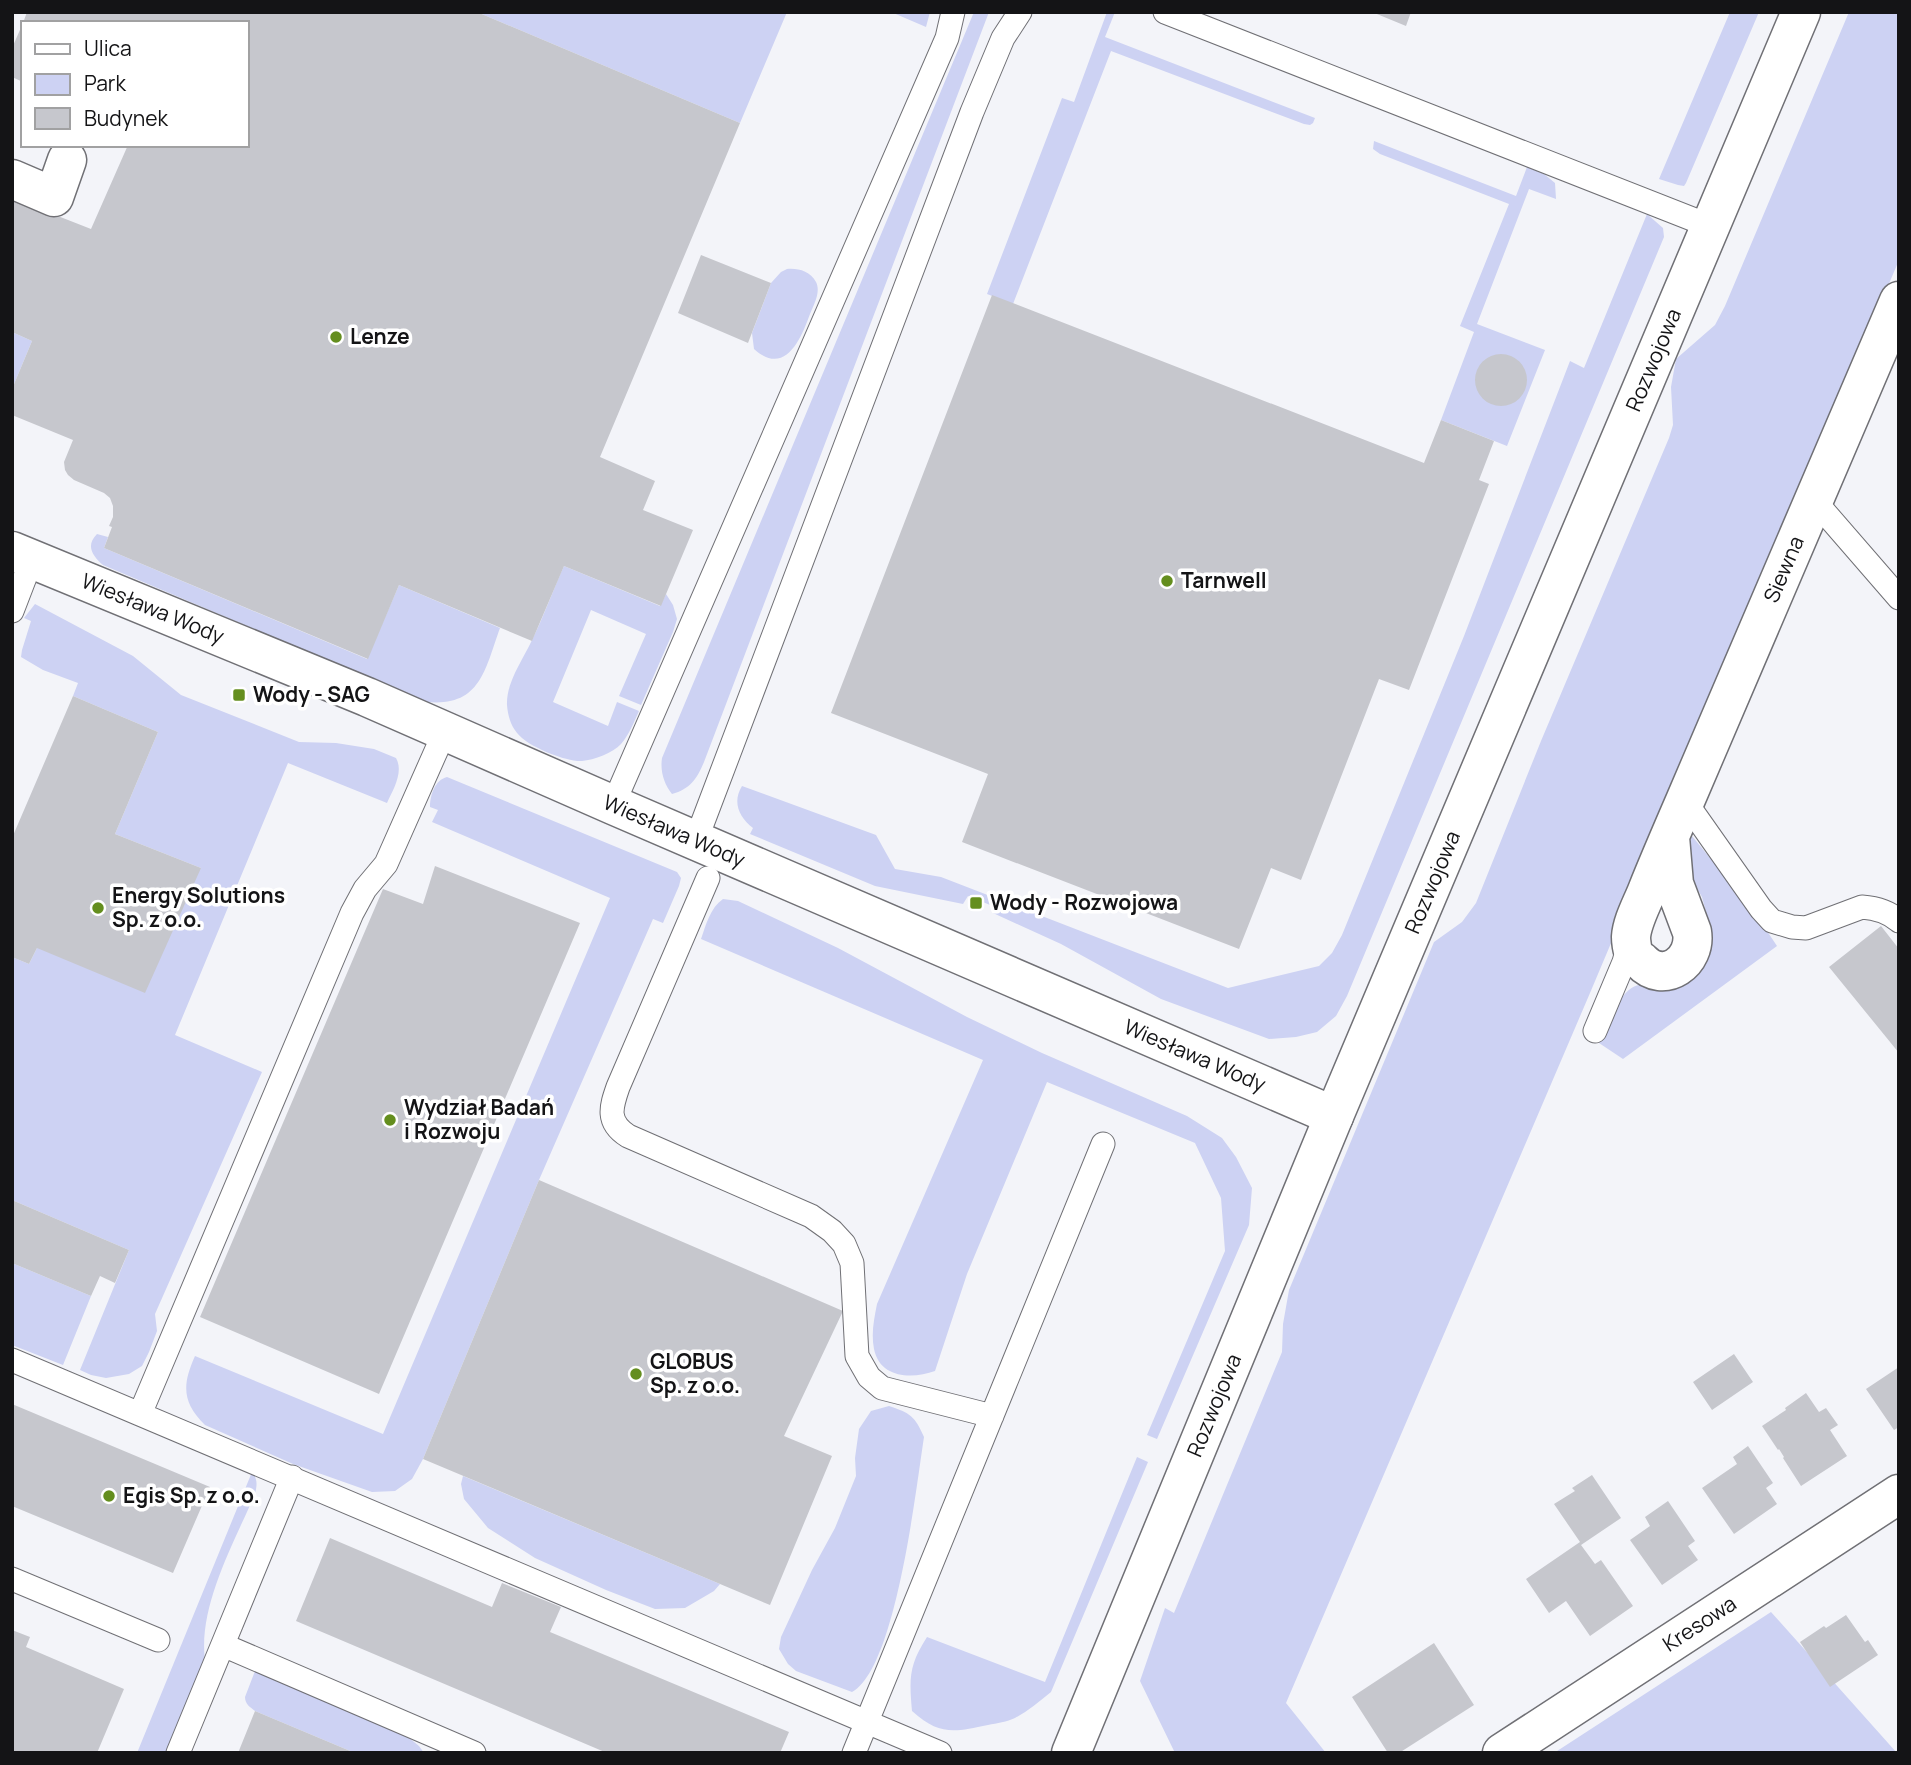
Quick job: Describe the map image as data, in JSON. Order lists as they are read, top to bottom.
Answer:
{
  "streets": {
    "street": [
      "Rozwojowa",
      "Siewna",
      "Wiesława Wody",
      "Kresowa"
    ]
  },
  "crossings": [
    ["Rozwojowa", "Wiesława Wody"]
  ],
  "places": {
    "other": [
      "Lenze",
      "Tarnwell",
      "Energy Solutions Sp. z o.o.",
      "Wydział Badań i Rozwoju",
      "GLOBUS Sp. z o.o.",
      "Egis Sp. z o.o."
    ],
    "transit": ["Wody - SAG", "Wody - Rozwojowa"]
  },
  "legend": ["Ulica", "Park", "Budynek"]
}
